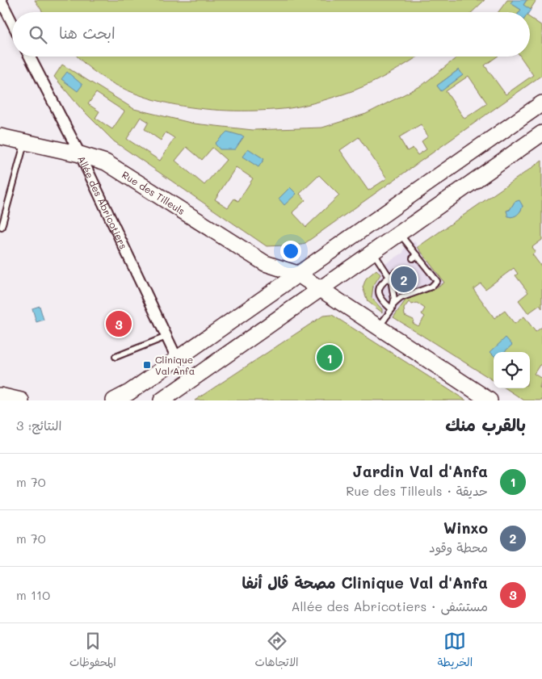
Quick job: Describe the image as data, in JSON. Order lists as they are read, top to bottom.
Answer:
{
  "streets": {
    "main road": ["Rue des Tilleuls"],
    "street": ["Allée des Abricotiers"]
  },
  "crossings": [
    ["Rue des Tilleuls", "Allée des Abricotiers"]
  ],
  "places": {
    "transit": ["Clinique Val Anfa"]
  },
  "page": {
    "search": "ابحث هنا",
    "pins": ["2", "3", "1"],
    "heading": ["بالقرب منك", "النتائج: 3"],
    "list": [
      {
        "mark": "1",
        "name": "Jardin Val d'Anfa",
        "note": "حديقة · Rue des Tilleuls",
        "value": "70 m"
      },
      {
        "mark": "2",
        "name": "Winxo",
        "note": "محطة وقود",
        "value": "70 m"
      },
      {
        "mark": "3",
        "name": "Clinique Val d'Anfa مصحة ڤال أنفا",
        "note": "مستشفى · Allée des Abricotiers",
        "value": "110 m"
      }
    ],
    "nav": ["الخريطة", "الاتجاهات", "المحفوظات"]
  }
}
